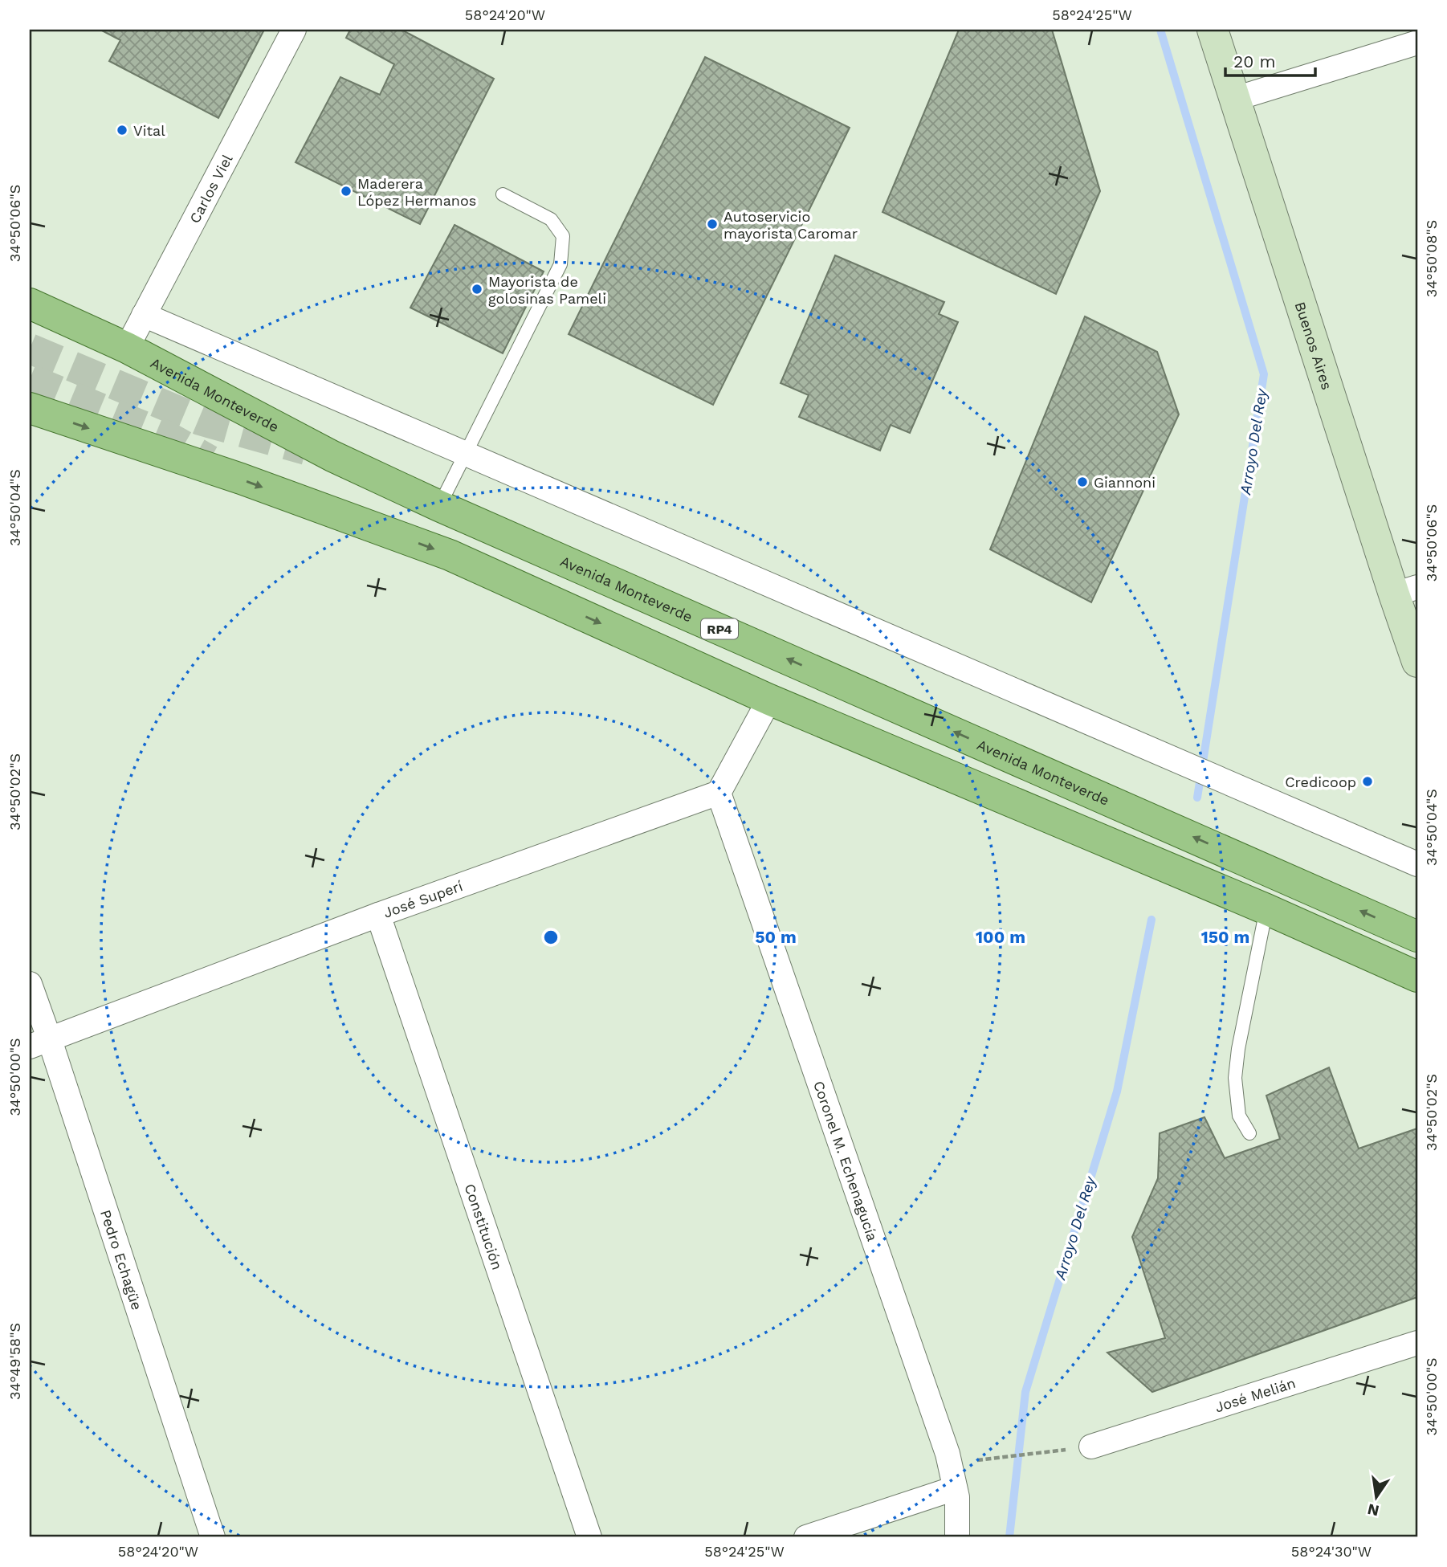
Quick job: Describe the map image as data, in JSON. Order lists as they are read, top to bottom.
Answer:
{
  "streets": {
    "main road": ["Avenida Monteverde", "RP4"],
    "street": [
      "Carlos Viel",
      "Buenos Aires",
      "José Superí",
      "Coronel M. Echenagucía",
      "Constitución",
      "Pedro Echagüe",
      "José Melián"
    ]
  },
  "crossings": [
    ["Carlos Viel", "Avenida Monteverde"],
    ["José Superí", "Coronel M. Echenagucía"],
    ["José Superí", "Constitución"],
    ["José Superí", "Pedro Echagüe"]
  ],
  "water": ["Arroyo Del Rey"],
  "places": [
    "Vital",
    "Maderera López Hermanos",
    "Autoservicio mayorista Caromar",
    "Mayorista de golosinas Pameli",
    "Giannoni",
    "Credicoop"
  ],
  "scale_bar": "20 m",
  "north": "bottom",
  "coordinates": [
    "58°24'20\"W",
    "58°24'25\"W",
    "34°50'06\"S",
    "34°50'08\"S",
    "34°50'04\"S",
    "34°50'02\"S",
    "34°50'00\"S",
    "34°49'58\"S",
    "58°24'30\"W"
  ],
  "rings": ["50 m", "100 m", "150 m"]
}
